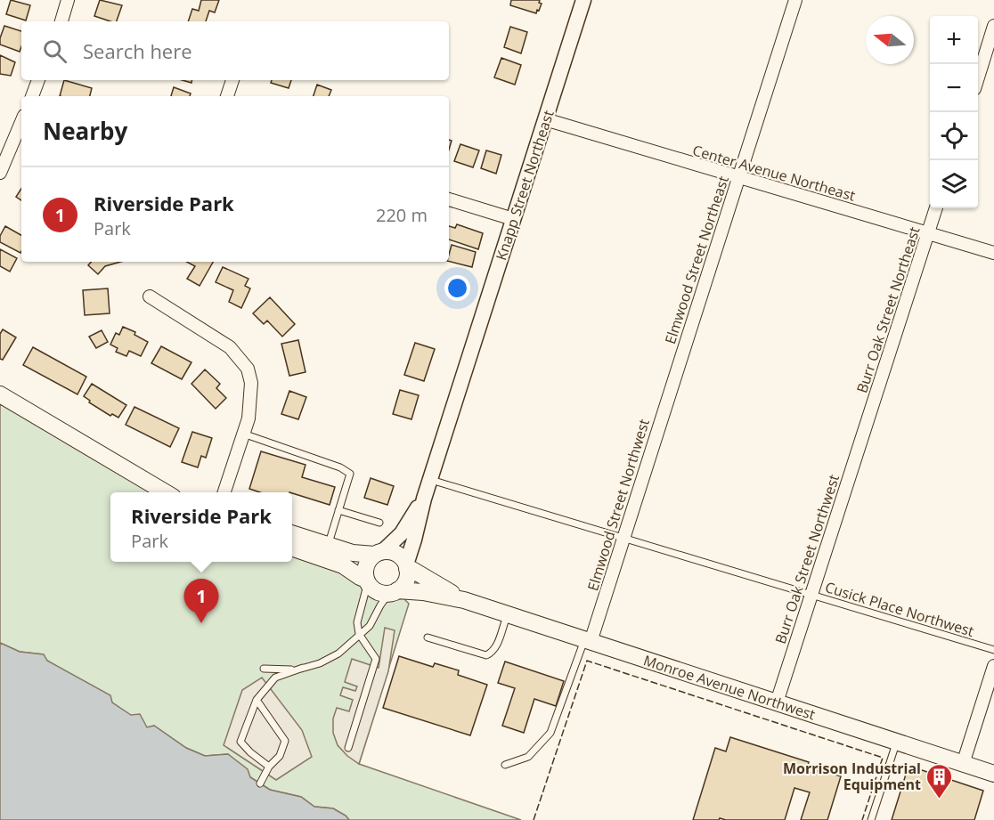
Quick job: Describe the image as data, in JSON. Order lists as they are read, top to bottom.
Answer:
{
  "streets": {
    "main road": ["Monroe Avenue Northwest"],
    "street": [
      "Center Avenue Northeast",
      "Knapp Street Northeast",
      "Elmwood Street Northeast",
      "Burr Oak Street Northeast",
      "Elmwood Street Northwest",
      "Burr Oak Street Northwest"
    ],
    "lane": ["Cusick Place Northwest"]
  },
  "crossings": [
    ["Center Avenue Northeast", "Knapp Street Northeast"],
    ["Center Avenue Northeast", "Elmwood Street Northeast"],
    ["Center Avenue Northeast", "Burr Oak Street Northeast"],
    ["Knapp Street Northeast", "Cusick Place Northwest"],
    ["Elmwood Street Northeast", "Elmwood Street Northwest"],
    ["Burr Oak Street Northeast", "Burr Oak Street Northwest"],
    ["Elmwood Street Northwest", "Cusick Place Northwest"],
    ["Elmwood Street Northwest", "Monroe Avenue Northwest"],
    ["Burr Oak Street Northwest", "Cusick Place Northwest"],
    ["Burr Oak Street Northwest", "Monroe Avenue Northwest"]
  ],
  "places": {
    "building": ["Morrison Industrial Equipment"]
  },
  "north": "left",
  "page": {
    "map_buttons": ["+", "−"],
    "search": "Search here",
    "heading": "Nearby",
    "list": [
      {
        "mark": "1",
        "name": "Riverside Park",
        "note": "Park",
        "value": "220 m"
      }
    ],
    "popup": ["Riverside Park", "Park"],
    "pins": "1"
  }
}
